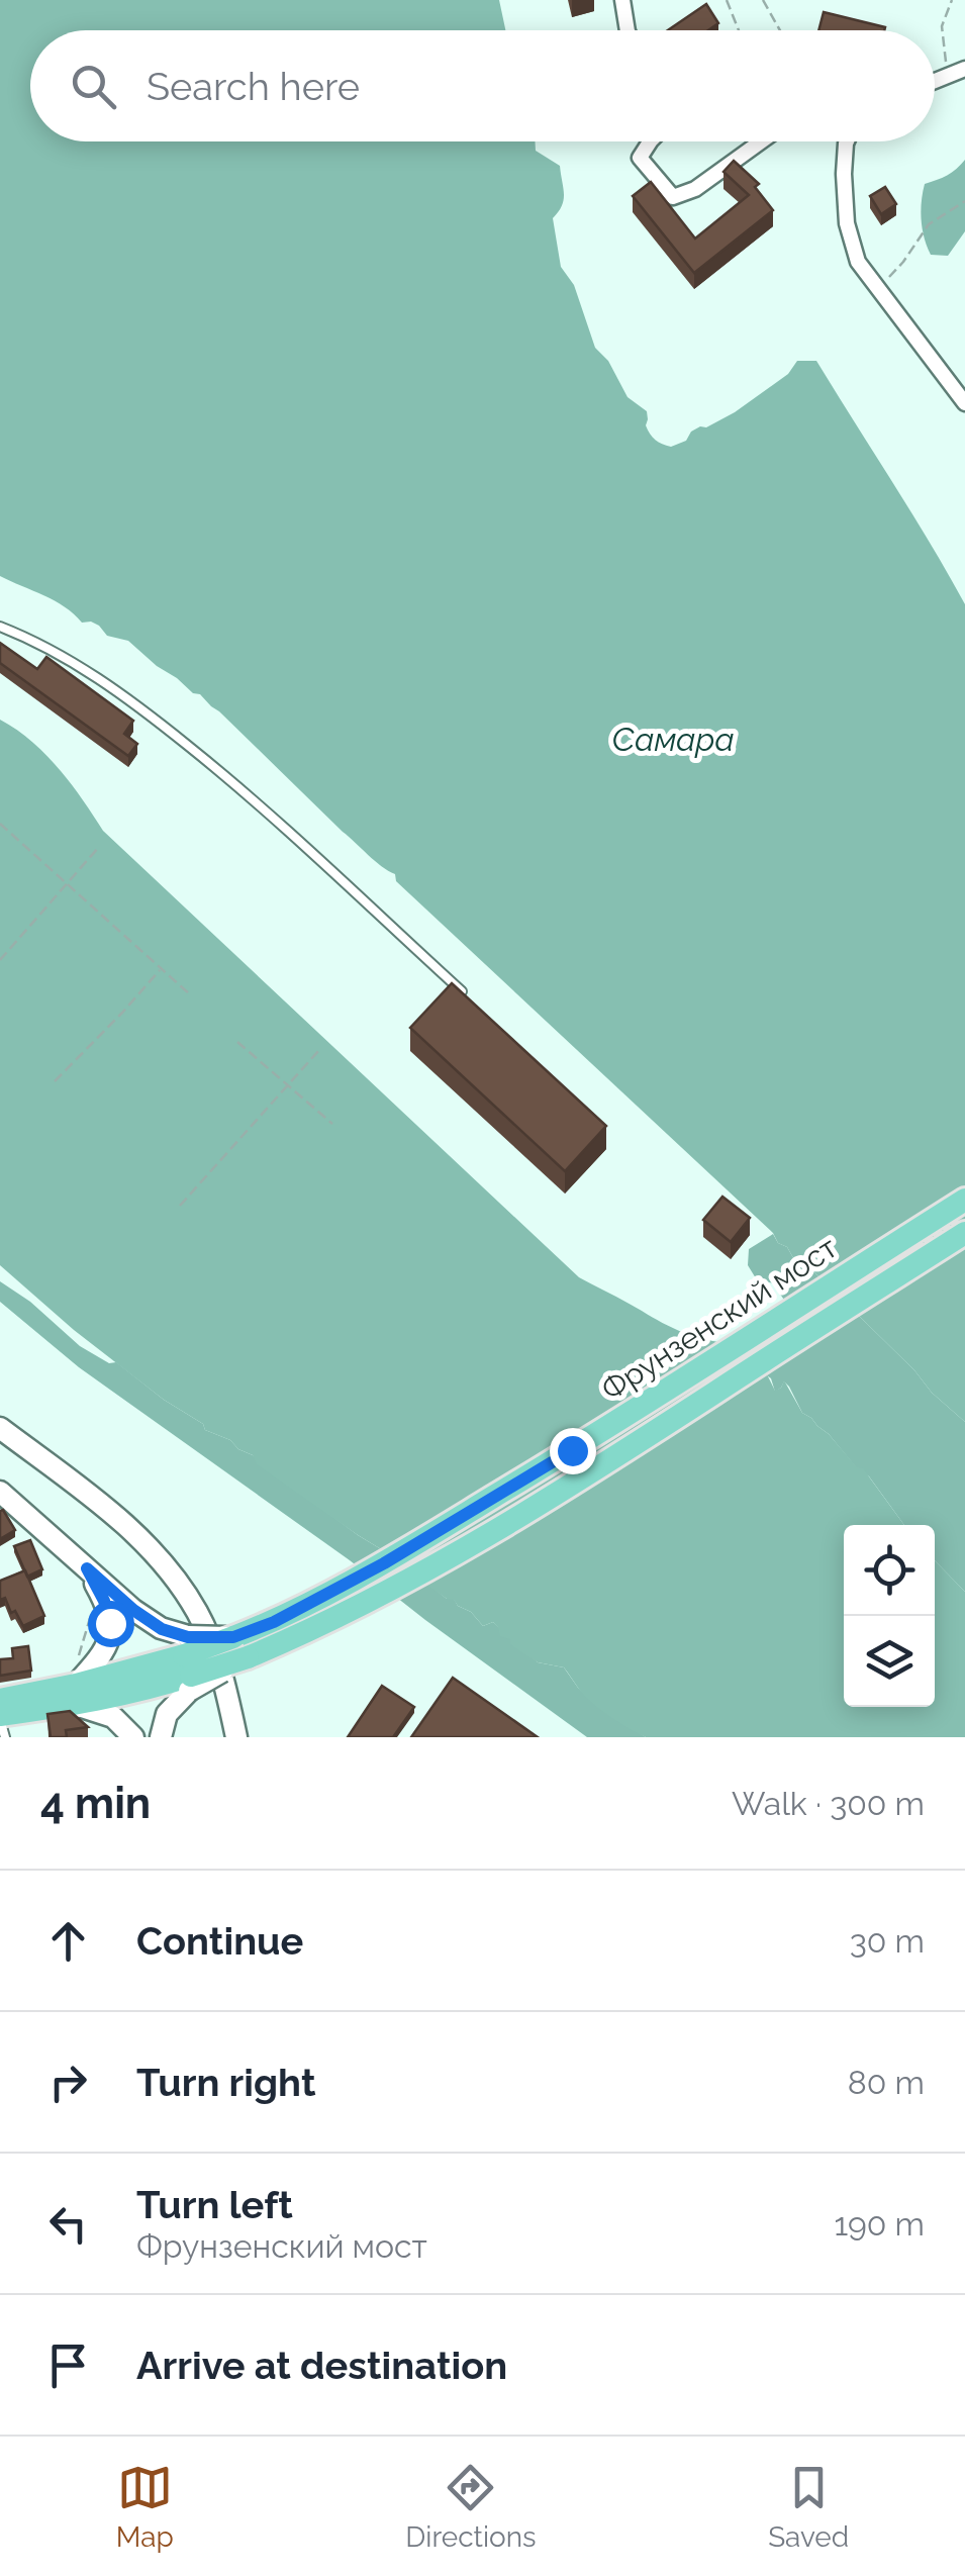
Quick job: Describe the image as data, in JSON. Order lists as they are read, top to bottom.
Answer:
{
  "streets": {
    "main road": ["Фрунзенский мост"]
  },
  "water": ["Самара"],
  "page": {
    "search": "Search here",
    "heading": ["4 min", "Walk · 300 m"],
    "list": [
      ["Continue", "30 m"],
      ["Turn right", "80 m"],
      ["Turn left", "Фрунзенский мост", "190 m"],
      "Arrive at destination"
    ],
    "nav": ["Map", "Directions", "Saved"]
  }
}
